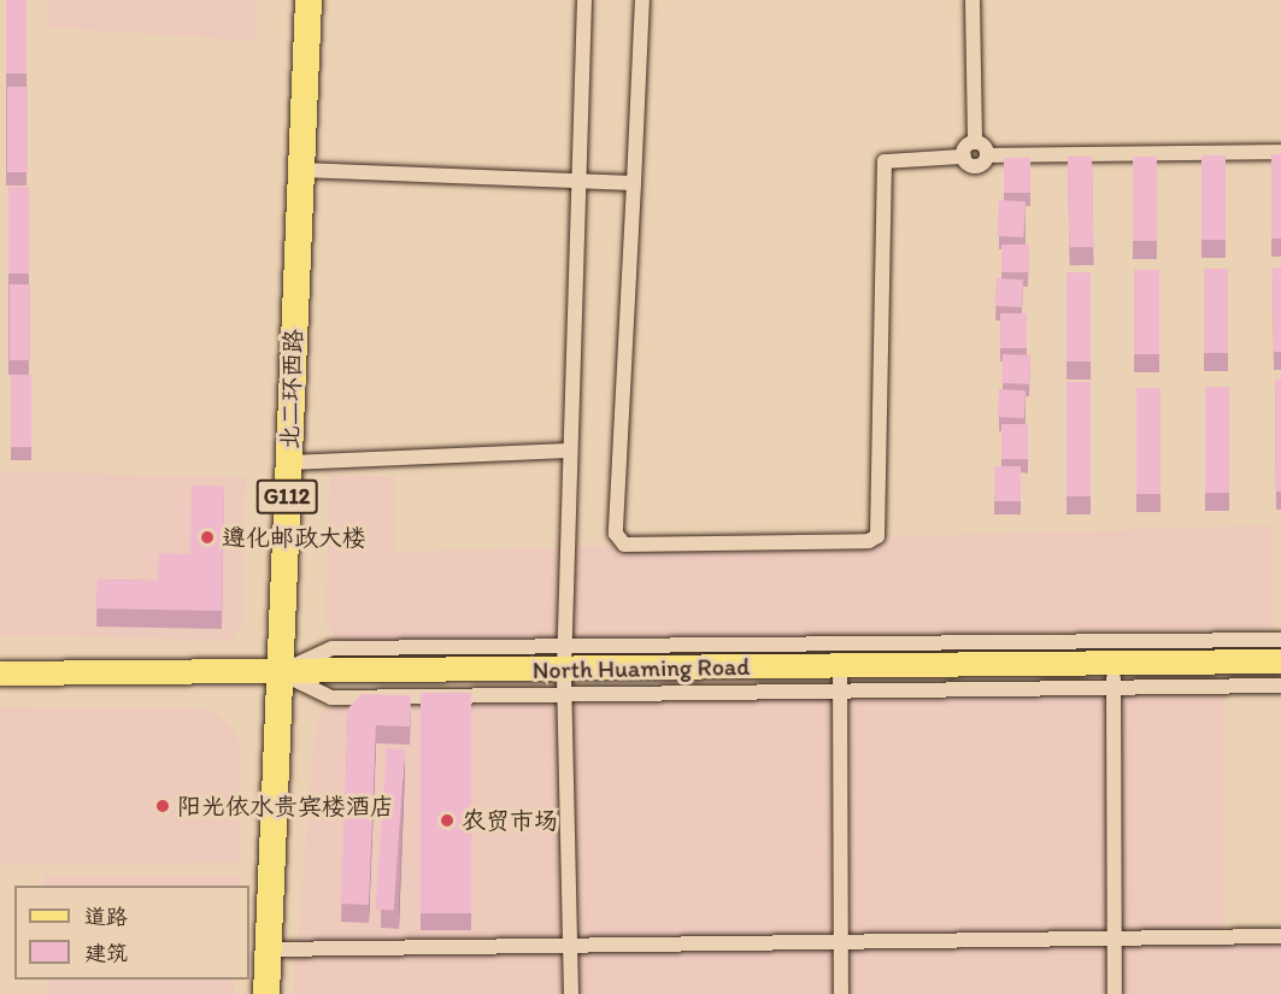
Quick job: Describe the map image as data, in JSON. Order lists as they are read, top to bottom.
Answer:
{
  "streets": {
    "highway": ["北二环西路", "G112"],
    "main road": ["North Huaming Road"]
  },
  "crossings": [
    ["北二环西路", "North Huaming Road"]
  ],
  "places": ["遵化邮政大楼", "阳光依水贵宾楼酒店", "农贸市场"],
  "legend": ["道路", "建筑"]
}
